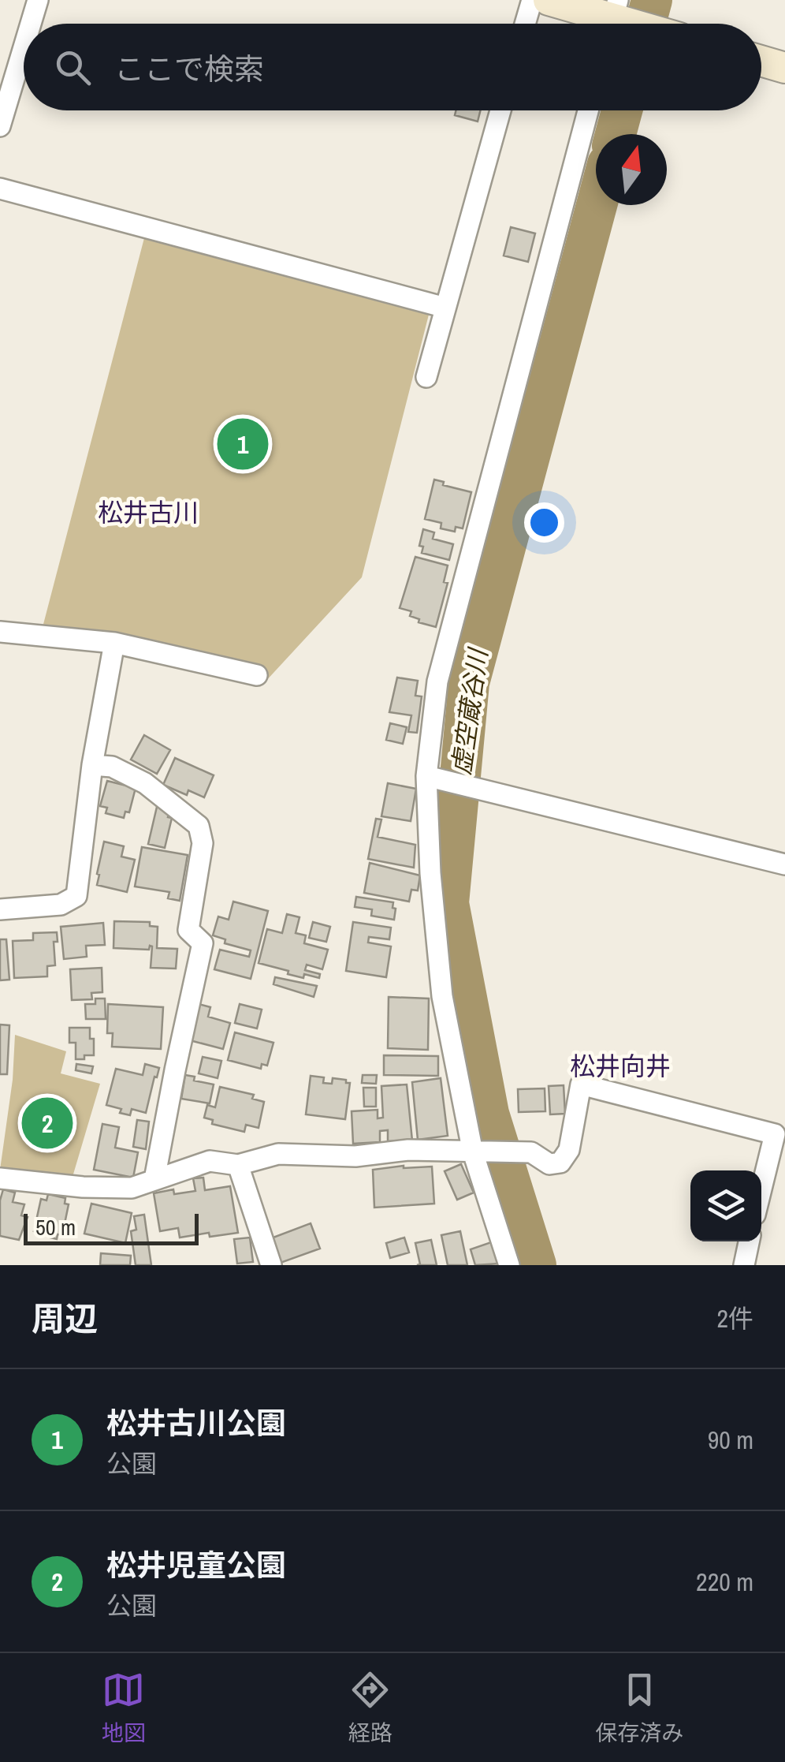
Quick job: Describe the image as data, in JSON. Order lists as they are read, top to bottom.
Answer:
{
  "districts": ["松井古川", "松井向井"],
  "water": ["虚空蔵谷川"],
  "scale_bar": "50 m",
  "north": "top",
  "page": {
    "search": "ここで検索",
    "pins": ["1", "2"],
    "scale": "50 m",
    "heading": ["周辺", "2件"],
    "list": [
      {
        "mark": "1",
        "name": "松井古川公園",
        "note": "公園",
        "value": "90 m"
      },
      {
        "mark": "2",
        "name": "松井児童公園",
        "note": "公園",
        "value": "220 m"
      }
    ],
    "nav": ["地図", "経路", "保存済み"]
  }
}
